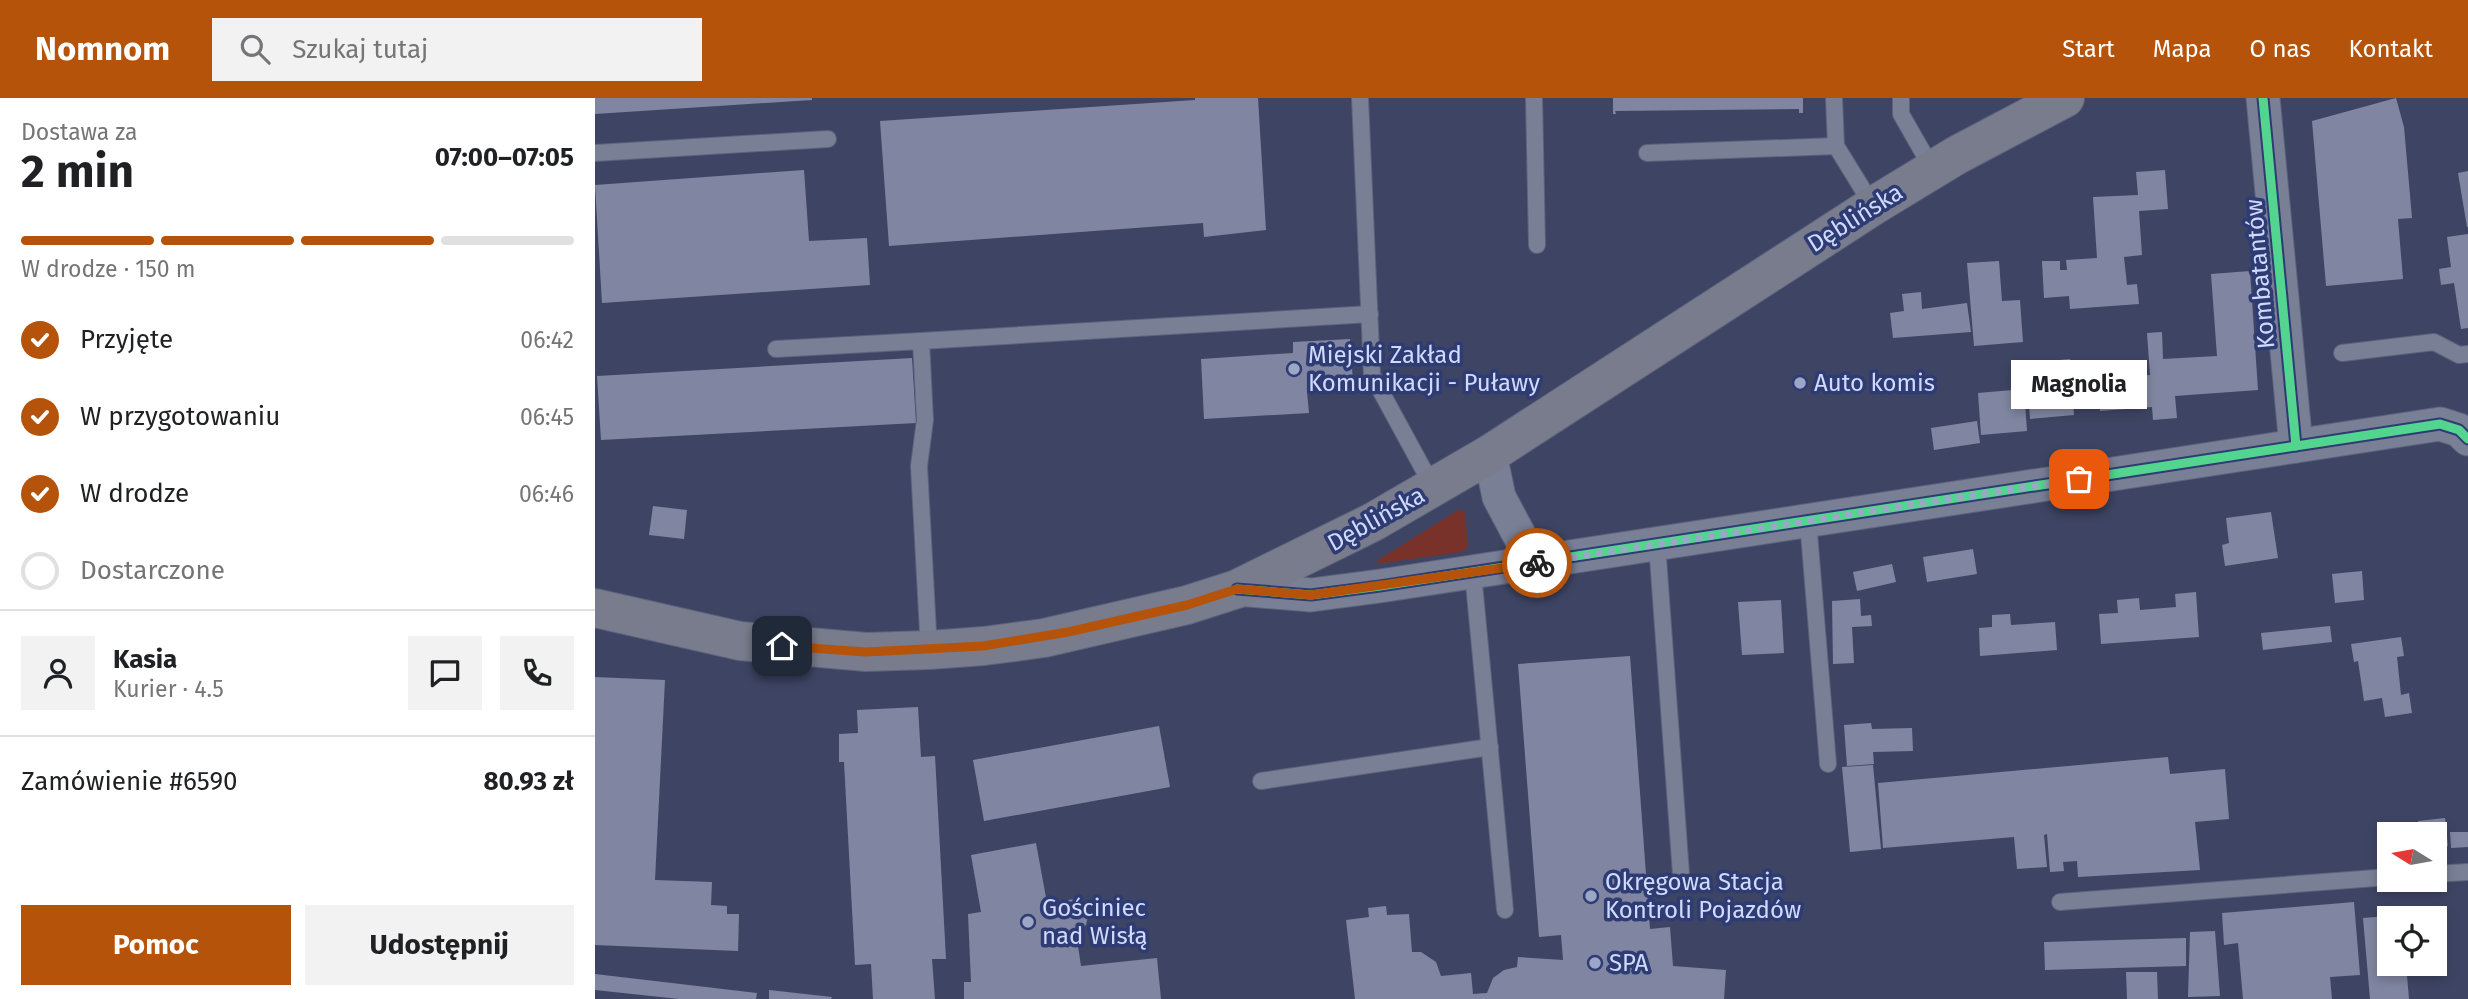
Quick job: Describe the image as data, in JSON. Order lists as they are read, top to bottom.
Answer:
{
  "streets": {
    "main road": ["Dęblińska"],
    "street": ["Kombatantów"]
  },
  "places": [
    "Miejski Zakład Komunikacji - Puławy",
    "Auto komis",
    "Magnolia",
    "Okręgowa Stacja Kontroli Pojazdów",
    "Gościniec nad Wisłą",
    "SPA"
  ],
  "north": "left",
  "page": {
    "header": "Nomnom",
    "search": "Szukaj tutaj",
    "nav": [
      "Start",
      "Mapa",
      "O nas",
      "Kontakt"
    ],
    "heading": ["2 min", "Dostawa za", "07:00–07:05"],
    "panel": [
      "Kasia",
      "Kurier · 4.5",
      "Zamówienie #6590",
      "80.93 zł"
    ],
    "bar": "W drodze · 150 m",
    "list": [
      ["Przyjęte", "06:42"],
      ["W przygotowaniu", "06:45"],
      ["W drodze", "06:46"],
      "Dostarczone"
    ],
    "bubble": "Magnolia",
    "buttons": ["Pomoc", "Udostępnij"]
  }
}
